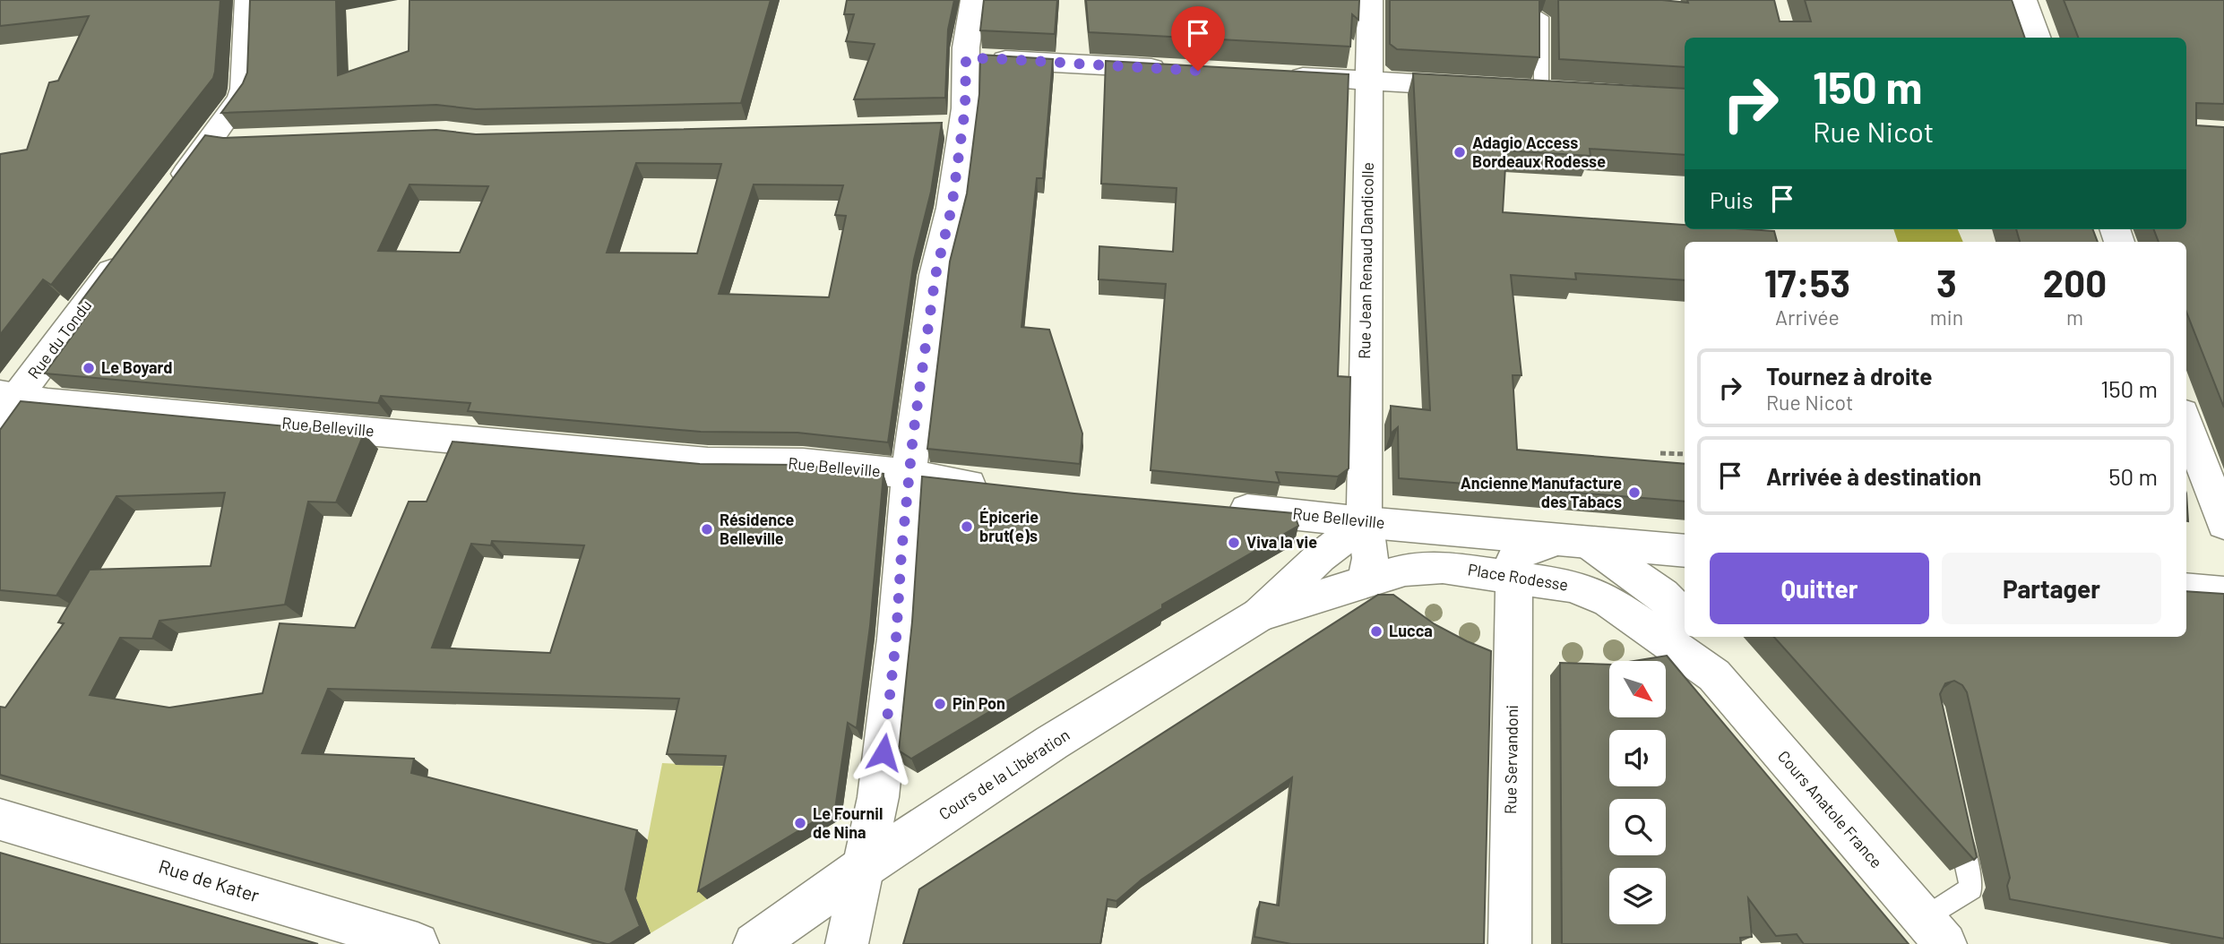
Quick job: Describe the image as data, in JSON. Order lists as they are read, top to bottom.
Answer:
{
  "streets": {
    "street": [
      "Rue Jean Renaud Dandicolle",
      "Rue du Tondu",
      "Rue Belleville",
      "Place Rodesse",
      "Rue Servandoni",
      "Cours de la Libération",
      "Cours Anatole France",
      "Rue de Kater"
    ]
  },
  "crossings": [
    ["Rue Jean Renaud Dandicolle", "Rue Belleville"],
    ["Rue Jean Renaud Dandicolle", "Place Rodesse"],
    ["Rue Jean Renaud Dandicolle", "Cours de la Libération"],
    ["Rue du Tondu", "Rue Belleville"],
    ["Rue Belleville", "Cours de la Libération"],
    ["Place Rodesse", "Rue Servandoni"],
    ["Place Rodesse", "Cours de la Libération"],
    ["Place Rodesse", "Cours Anatole France"]
  ],
  "places": [
    "Adagio Access Bordeaux Rodesse",
    "Le Boyard",
    "Ancienne Manufacture des Tabacs",
    "Épicerie brut(e)s",
    "Résidence Belleville",
    "Viva la vie",
    "Lucca",
    "Pin Pon",
    "Le Fournil de Nina"
  ],
  "north": "bottom right",
  "page": {
    "turn": ["150 m", "Rue Nicot"],
    "then": "Puis",
    "eta": [
      "17:53",
      "Arrivée",
      "3",
      "min",
      "200",
      "m"
    ],
    "list": [
      {
        "name": "Tournez à droite",
        "note": "Rue Nicot",
        "value": "150 m"
      },
      {
        "name": "Arrivée à destination",
        "value": "50 m"
      }
    ],
    "buttons": ["Quitter", "Partager"]
  }
}
